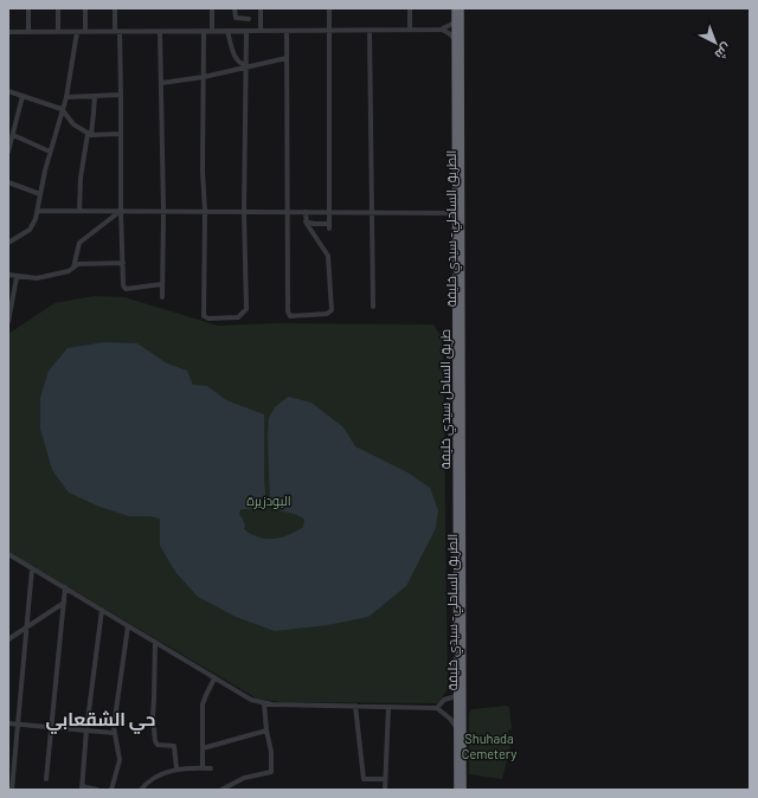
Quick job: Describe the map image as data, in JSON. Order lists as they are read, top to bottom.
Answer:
{
  "streets": {
    "highway": ["الطريق الساحلي- سيدي خليفة", "طريق الساحل سيدي خليفة"]
  },
  "crossings": [
    ["الطريق الساحلي- سيدي خليفة", "طريق الساحل سيدي خليفة"]
  ],
  "districts": ["حي الشقعابي"],
  "parks": ["البودزيرة", "Shuhada Cemetery"],
  "north": "bottom right"
}
